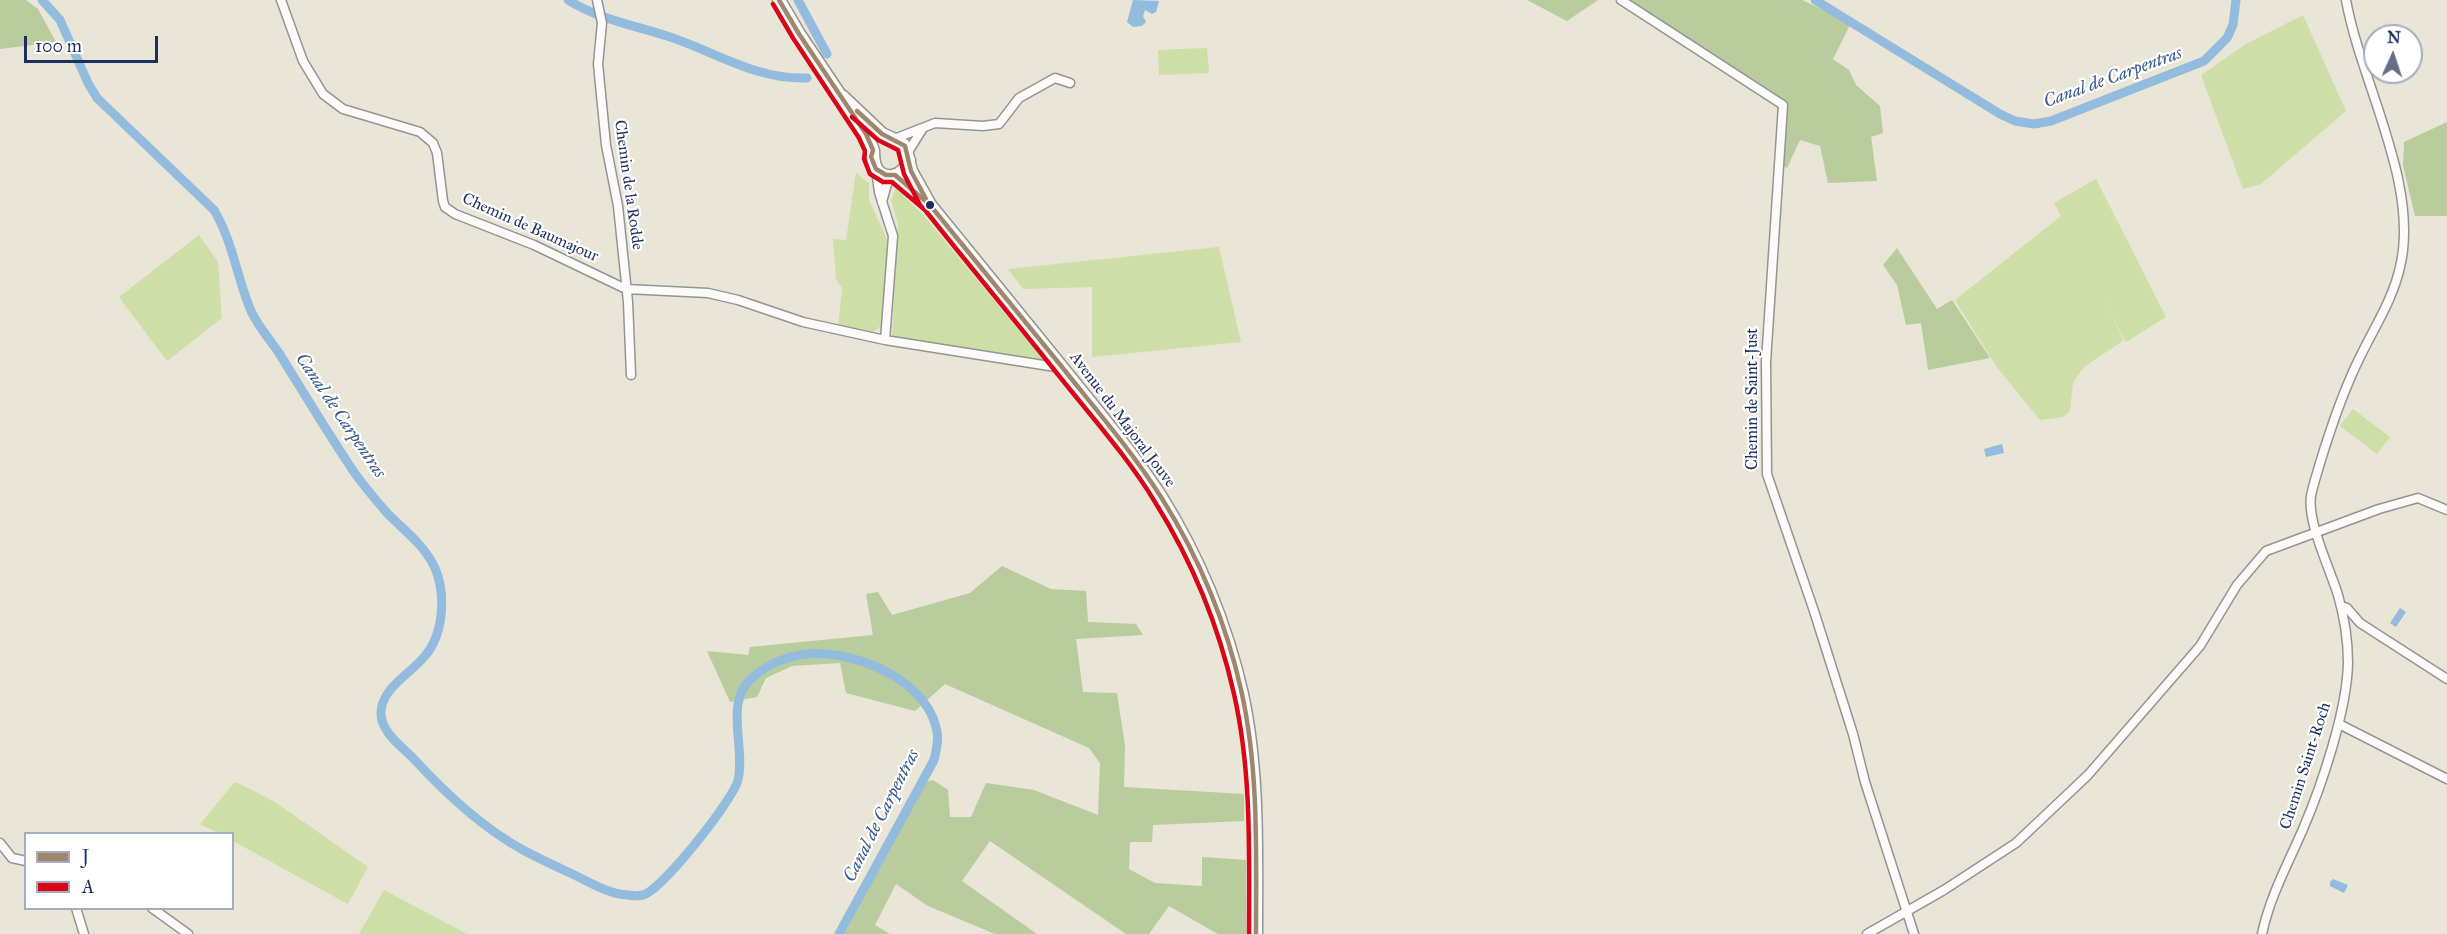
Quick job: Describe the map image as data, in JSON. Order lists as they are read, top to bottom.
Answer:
{
  "streets": {
    "main road": ["Avenue du Majoral Jouve"],
    "street": [
      "Chemin de la Rodde",
      "Chemin de Baumajour",
      "Chemin de Saint-Just",
      "Chemin Saint-Roch"
    ]
  },
  "crossings": [
    ["Chemin de la Rodde", "Chemin de Baumajour"],
    ["Chemin de Baumajour", "Avenue du Majoral Jouve"]
  ],
  "water": ["Canal de Carpentras"],
  "lines": ["transit line J", "transit line A"],
  "legend": ["J", "A"],
  "scale_bar": "100 m",
  "north": "top"
}
